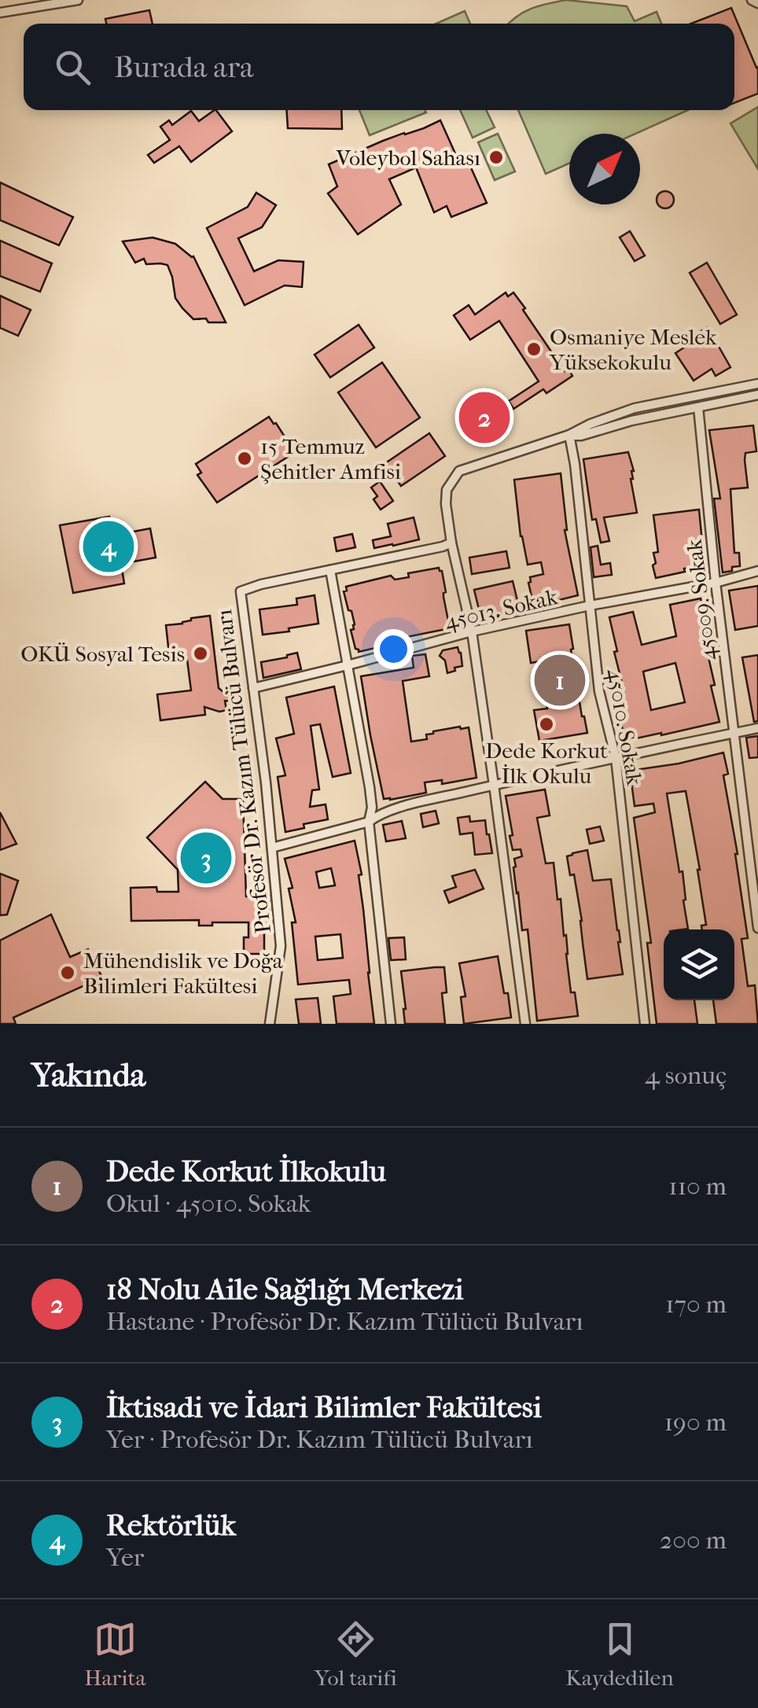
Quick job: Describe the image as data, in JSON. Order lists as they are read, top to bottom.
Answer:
{
  "streets": {
    "street": [
      "45009. Sokak",
      "45013. Sokak",
      "45010. Sokak",
      "Profesör Dr. Kazım Tülücü Bulvarı"
    ]
  },
  "crossings": [
    ["45009. Sokak", "45013. Sokak"],
    ["45013. Sokak", "45010. Sokak"],
    ["45013. Sokak", "Profesör Dr. Kazım Tülücü Bulvarı"]
  ],
  "places": [
    "Voleybol Sahası",
    "Osmaniye Meslek Yüksekokulu",
    "15 Temmuz Şehitler Amfisi",
    "OKÜ Sosyal Tesis",
    "Dede Korkut İlk Okulu",
    "Mühendislik ve Doğa Bilimleri Fakültesi"
  ],
  "north": "top right",
  "page": {
    "search": "Burada ara",
    "pins": [
      "2",
      "4",
      "1",
      "3"
    ],
    "heading": ["Yakında", "4 sonuç"],
    "list": [
      {
        "mark": "1",
        "name": "Dede Korkut İlkokulu",
        "note": "Okul · 45010. Sokak",
        "value": "110 m"
      },
      {
        "mark": "2",
        "name": "18 Nolu Aile Sağlığı Merkezi",
        "note": "Hastane · Profesör Dr. Kazım Tülücü Bulvarı",
        "value": "170 m"
      },
      {
        "mark": "3",
        "name": "İktisadi ve İdari Bilimler Fakültesi",
        "note": "Yer · Profesör Dr. Kazım Tülücü Bulvarı",
        "value": "190 m"
      },
      {
        "mark": "4",
        "name": "Rektörlük",
        "note": "Yer",
        "value": "200 m"
      }
    ],
    "nav": ["Harita", "Yol tarifi", "Kaydedilen"]
  }
}
